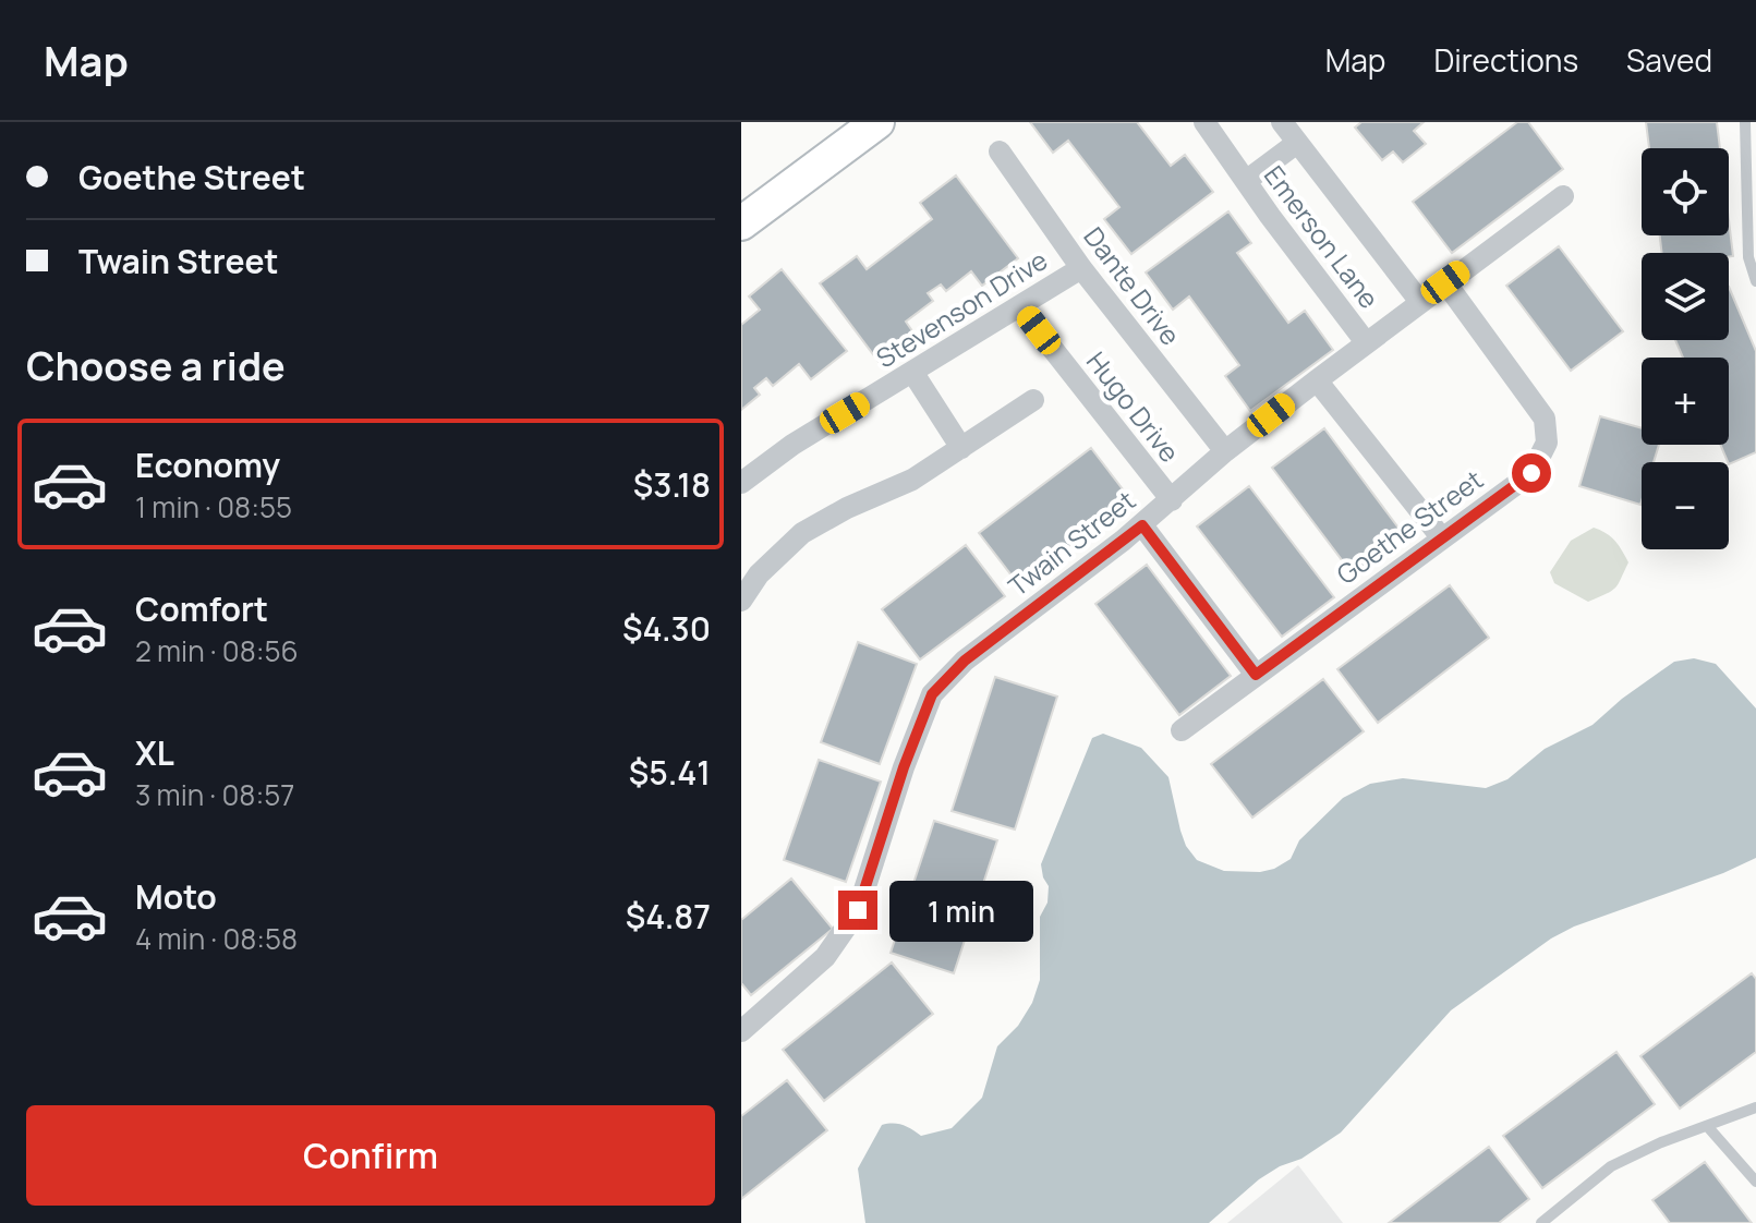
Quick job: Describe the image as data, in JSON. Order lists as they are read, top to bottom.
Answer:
{
  "streets": {
    "street": [
      "Emerson Lane",
      "Dante Drive",
      "Stevenson Drive",
      "Hugo Drive",
      "Goethe Street",
      "Twain Street"
    ]
  },
  "crossings": [
    ["Emerson Lane", "Twain Street"],
    ["Dante Drive", "Stevenson Drive"],
    ["Dante Drive", "Twain Street"],
    ["Stevenson Drive", "Hugo Drive"],
    ["Hugo Drive", "Twain Street"],
    ["Goethe Street", "Twain Street"]
  ],
  "page": {
    "header": "Map",
    "nav": ["Map", "Directions", "Saved"],
    "banner": ["Goethe Street", "Twain Street"],
    "map_buttons": ["+", "−"],
    "heading": "Choose a ride",
    "list": [
      {
        "name": "Economy",
        "note": "1 min · 08:55",
        "value": "$3.18"
      },
      {
        "name": "Comfort",
        "note": "2 min · 08:56",
        "value": "$4.30"
      },
      {
        "name": "XL",
        "note": "3 min · 08:57",
        "value": "$5.41"
      },
      {
        "name": "Moto",
        "note": "4 min · 08:58",
        "value": "$4.87"
      }
    ],
    "bubble": "1 min",
    "buttons": "Confirm"
  }
}
